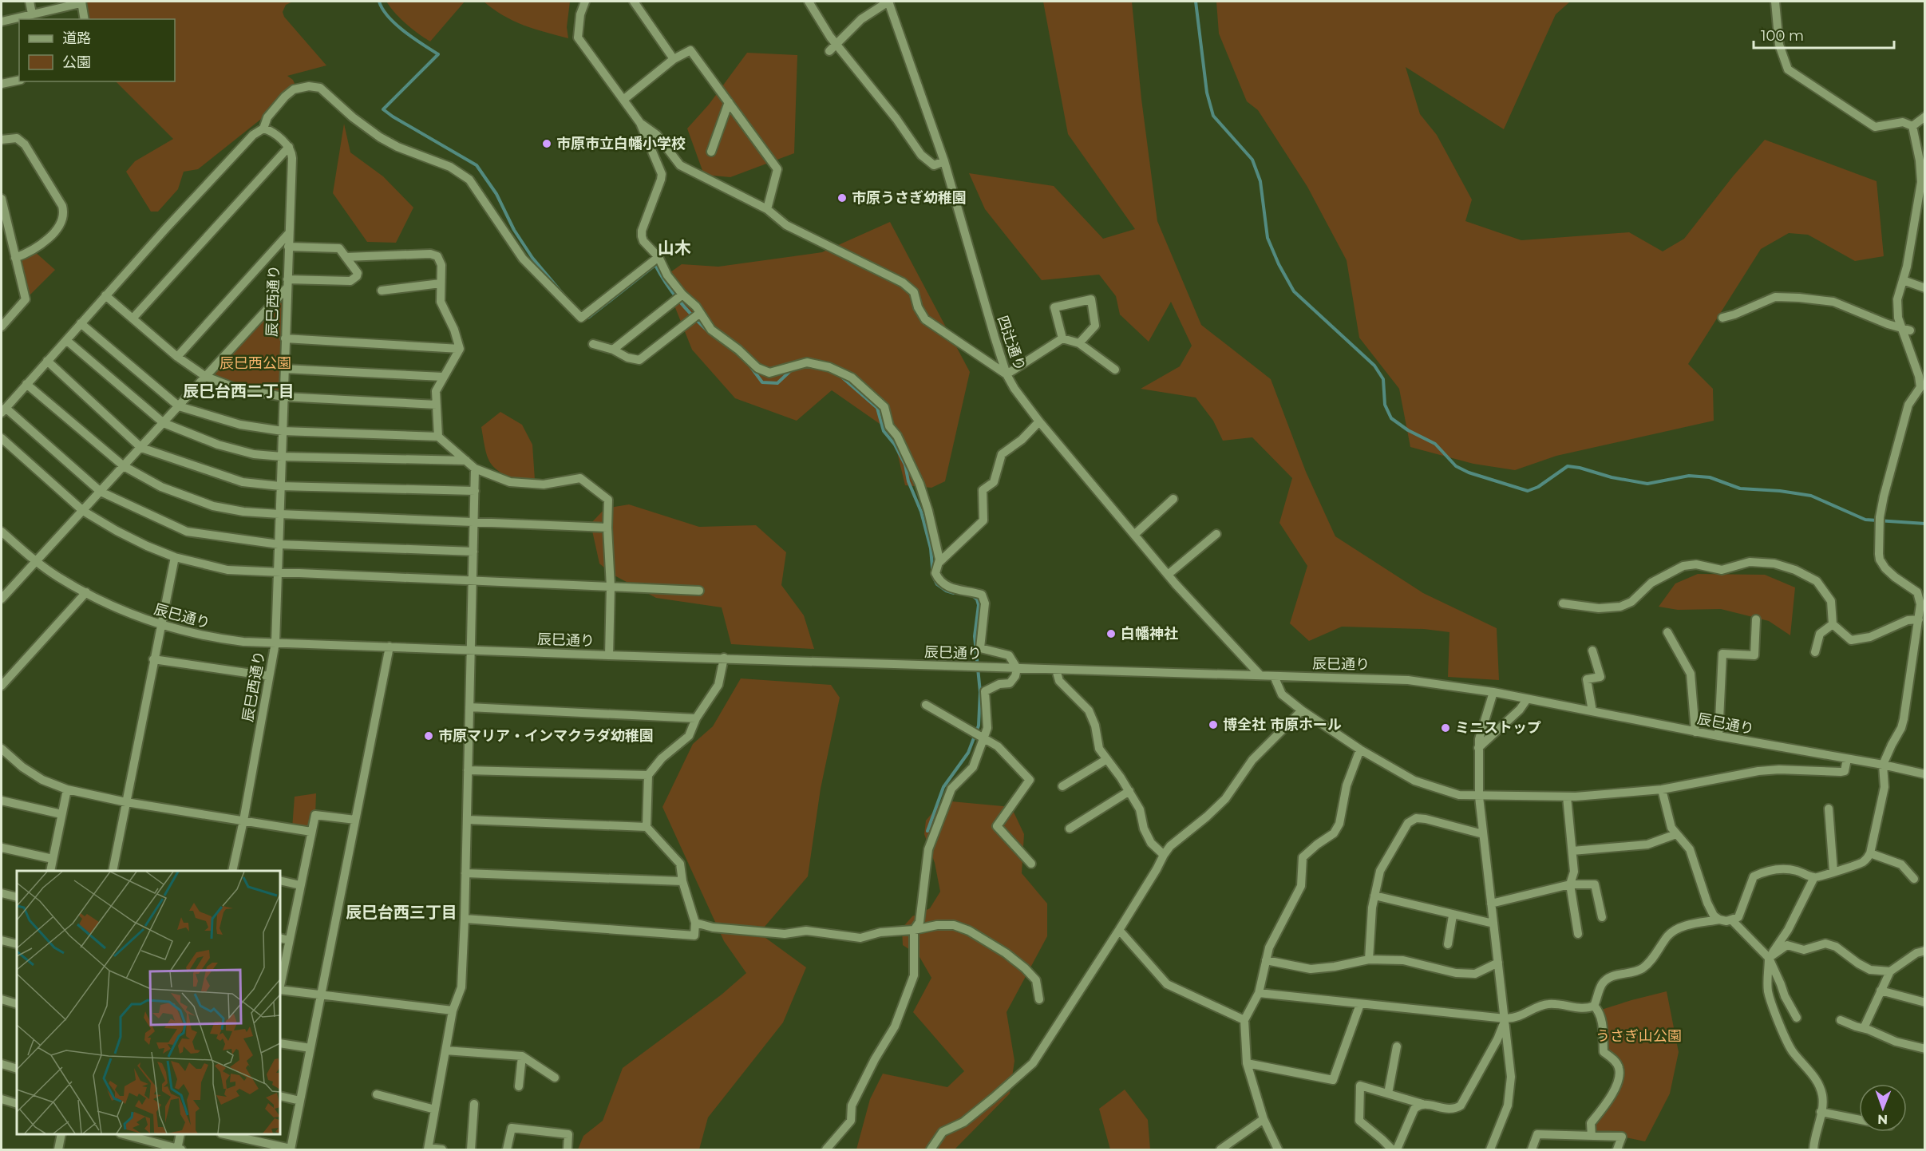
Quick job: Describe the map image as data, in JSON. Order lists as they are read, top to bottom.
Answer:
{
  "streets": {
    "street": ["辰巳西通り", "四辻通り", "辰巳通り"]
  },
  "crossings": [
    ["辰巳西通り", "辰巳通り"],
    ["四辻通り", "辰巳通り"]
  ],
  "districts": ["山木", "辰巳台西二丁目", "辰巳台西三丁目"],
  "parks": ["辰巳西公園", "うさぎ山公園"],
  "places": [
    "市原市立白幡小学校",
    "市原うさぎ幼稚園",
    "白幡神社",
    "博全社 市原ホール",
    "ミニストップ",
    "市原マリア・インマクラダ幼稚園"
  ],
  "legend": ["道路", "公園"],
  "scale_bar": "100 m",
  "north": "bottom"
}
